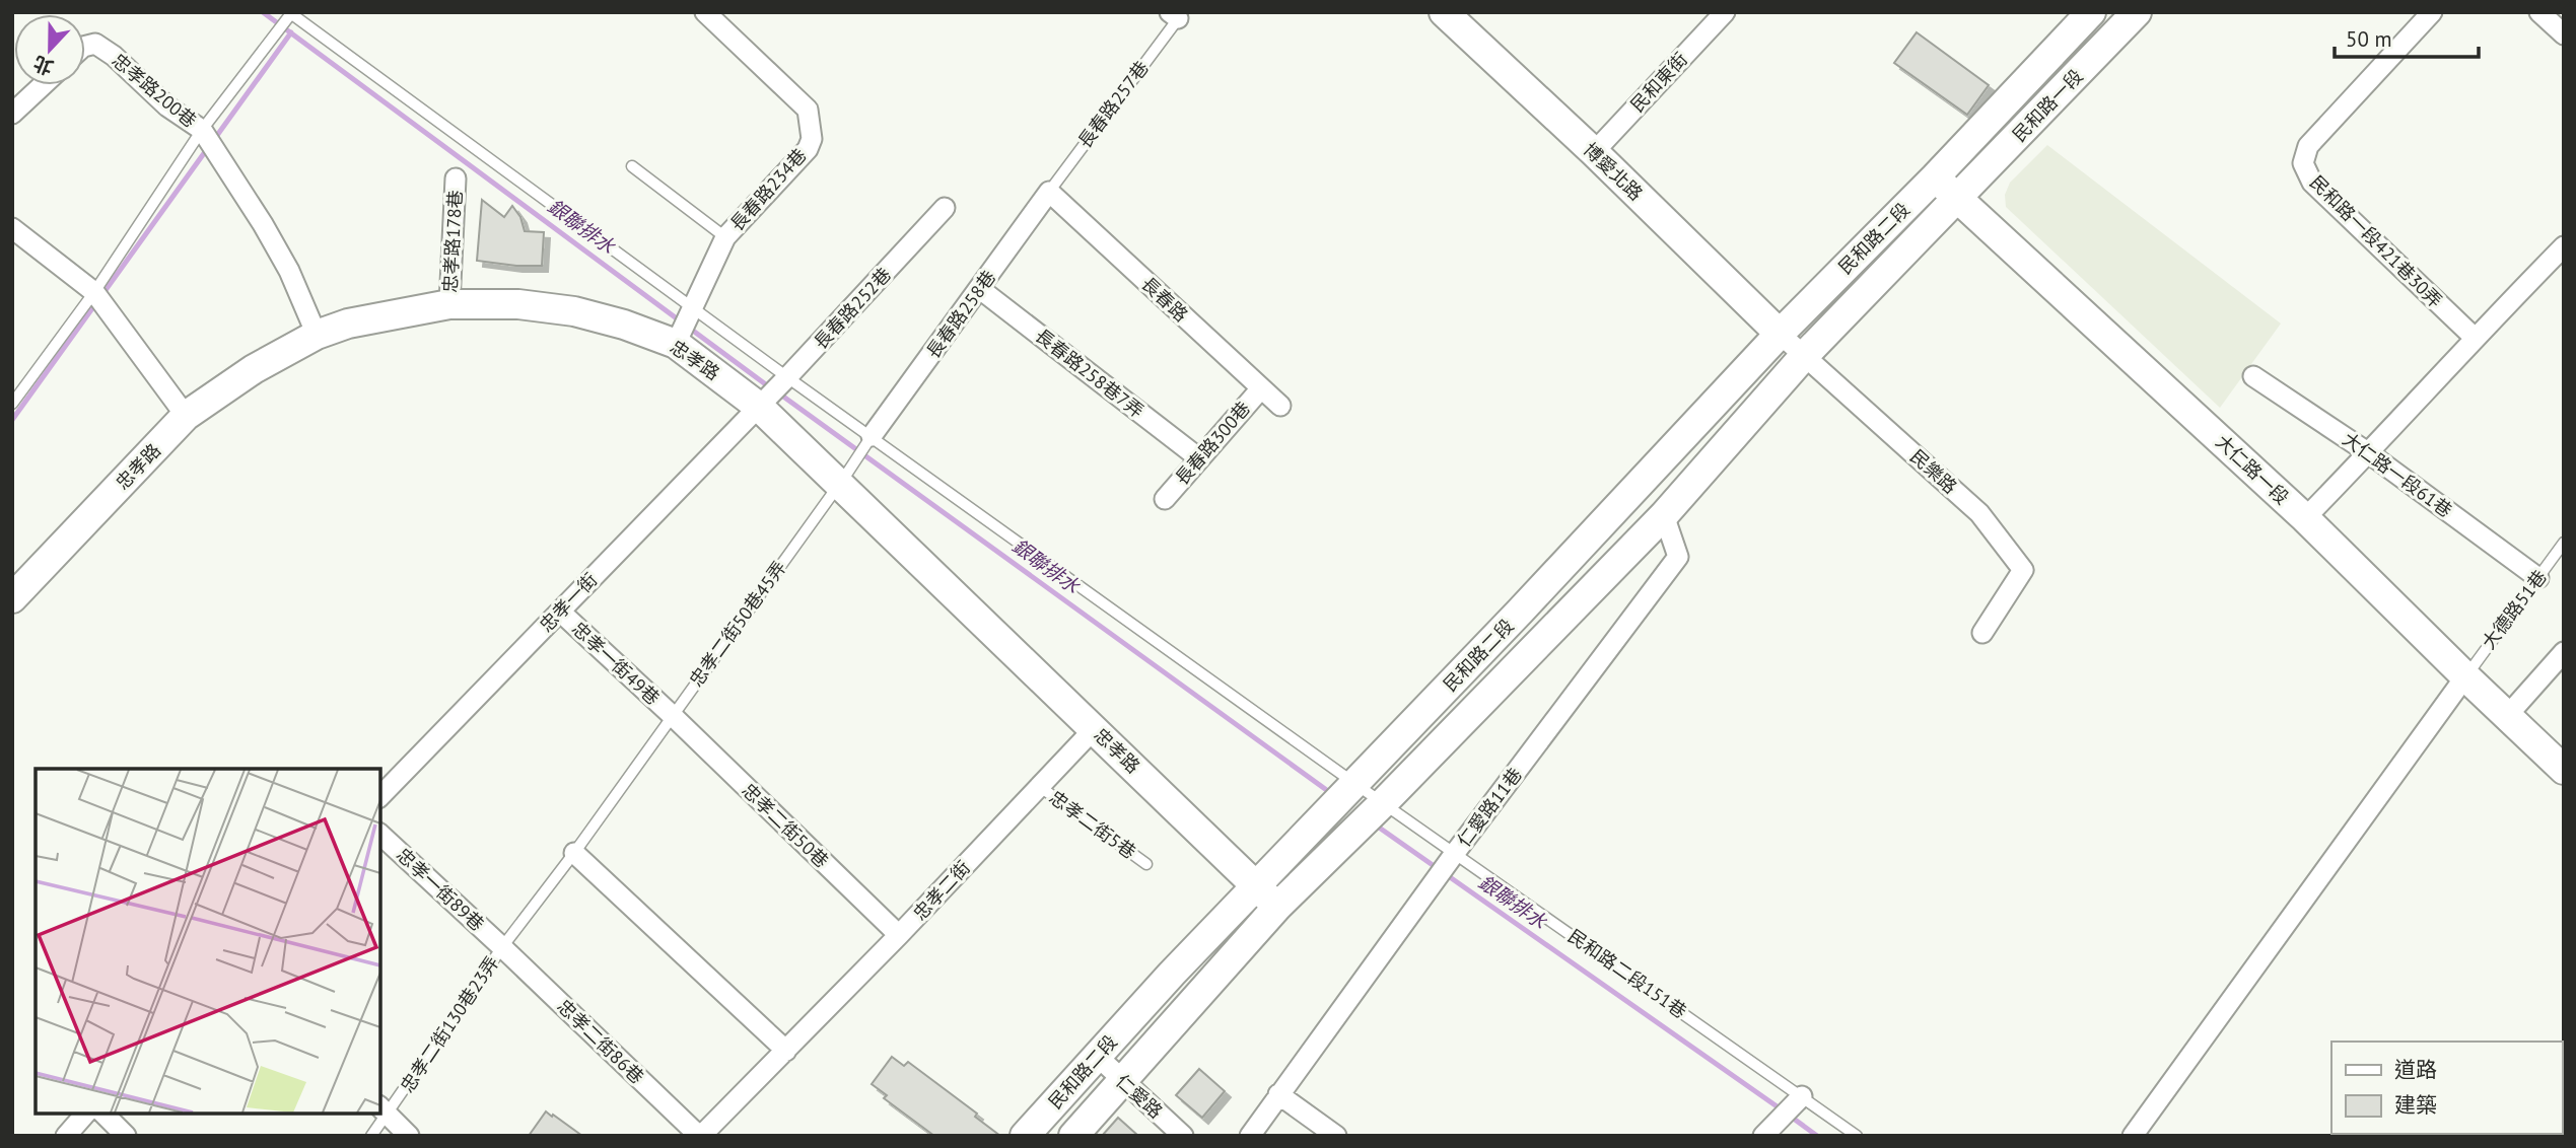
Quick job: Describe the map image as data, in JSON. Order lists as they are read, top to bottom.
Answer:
{
  "streets": {
    "street": [
      "民和東街",
      "忠孝路200巷",
      "民和路一段",
      "博愛北路",
      "長春路234巷",
      "民和路二段",
      "忠孝路178巷",
      "民和路一段421巷30弄",
      "長春路",
      "長春路252巷",
      "長春路258巷",
      "忠孝路",
      "長春路258巷7弄",
      "長春路300巷",
      "大仁路一段",
      "民樂路",
      "大仁路一段61巷",
      "忠孝一街",
      "忠孝一街49巷",
      "仁愛路11巷",
      "忠孝二街50巷",
      "忠孝一街89巷",
      "忠孝二街",
      "忠孝二街86巷",
      "仁愛路"
    ],
    "lane": [
      "長春路257巷",
      "大德路51巷",
      "忠孝二街50巷45弄",
      "忠孝二街5巷",
      "民和路二段151巷",
      "忠孝二街130巷23弄"
    ]
  },
  "crossings": [
    ["民和東街", "博愛北路"],
    ["長春路257巷", "長春路"],
    ["長春路257巷", "長春路258巷"],
    ["民和路一段", "民和路二段"],
    ["民和路一段", "大仁路一段"],
    ["博愛北路", "民和路二段"],
    ["博愛北路", "民樂路"],
    ["長春路234巷", "忠孝路"],
    ["長春路234巷", "民和路二段151巷"],
    ["民和路二段", "忠孝路"],
    ["民和路二段", "大仁路一段"],
    ["民和路二段", "民樂路"],
    ["民和路二段", "仁愛路11巷"],
    ["民和路二段", "民和路二段151巷"],
    ["民和路二段", "仁愛路"],
    ["忠孝路178巷", "忠孝路"],
    ["長春路", "長春路258巷"],
    ["長春路", "長春路300巷"],
    ["長春路252巷", "忠孝路"],
    ["長春路252巷", "忠孝一街"],
    ["長春路252巷", "民和路二段151巷"],
    ["長春路258巷", "長春路258巷7弄"],
    ["長春路258巷", "忠孝二街50巷45弄"],
    ["長春路258巷", "民和路二段151巷"],
    ["忠孝路", "忠孝一街"],
    ["忠孝路", "忠孝二街50巷45弄"],
    ["忠孝路", "忠孝二街"],
    ["長春路258巷7弄", "長春路300巷"],
    ["大仁路一段", "大德路51巷"],
    ["大仁路一段61巷", "大德路51巷"],
    ["忠孝一街", "忠孝一街49巷"],
    ["忠孝二街50巷45弄", "忠孝一街49巷"],
    ["忠孝二街50巷45弄", "忠孝二街50巷"],
    ["忠孝二街50巷45弄", "忠孝一街89巷"],
    ["忠孝二街50巷45弄", "民和路二段151巷"],
    ["忠孝二街50巷45弄", "忠孝二街130巷23弄"],
    ["忠孝二街50巷45弄", "忠孝二街86巷"],
    ["忠孝一街49巷", "忠孝二街50巷"],
    ["仁愛路11巷", "民和路二段151巷"],
    ["忠孝二街5巷", "忠孝二街"],
    ["忠孝二街50巷", "忠孝二街"],
    ["忠孝一街89巷", "忠孝二街130巷23弄"],
    ["忠孝一街89巷", "忠孝二街86巷"],
    ["忠孝二街", "忠孝二街86巷"],
    ["忠孝二街130巷23弄", "忠孝二街86巷"]
  ],
  "water": ["銀聯排水"],
  "legend": ["道路", "建築"],
  "scale_bar": "50 m",
  "north": "bottom"
}
